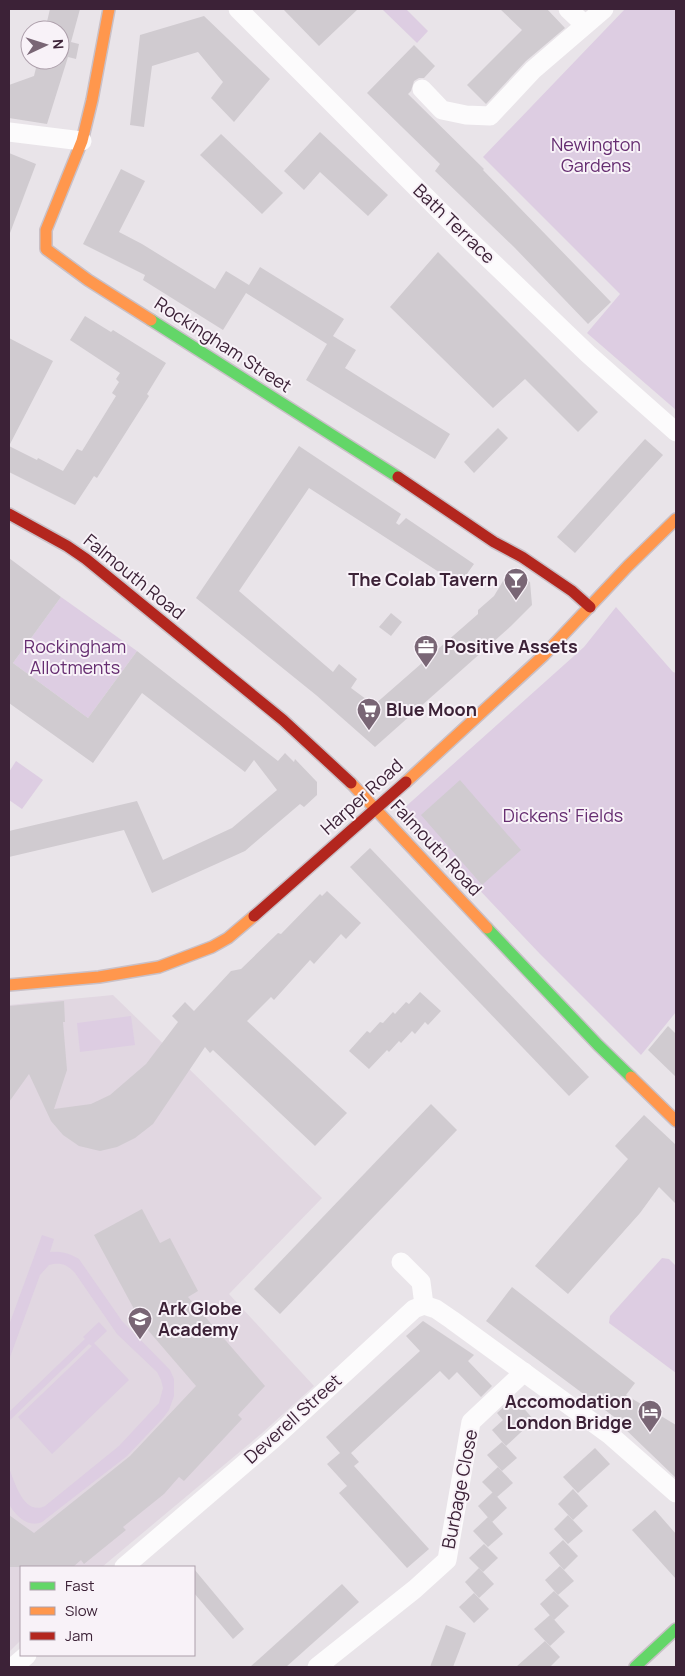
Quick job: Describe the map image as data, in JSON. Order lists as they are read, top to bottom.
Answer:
{
  "streets": {
    "street": [
      "Bath Terrace",
      "Rockingham Street",
      "Falmouth Road",
      "Harper Road",
      "Deverell Street",
      "Burbage Close"
    ]
  },
  "crossings": [
    ["Rockingham Street", "Harper Road"],
    ["Falmouth Road", "Harper Road"]
  ],
  "parks": ["Newington Gardens", "Rockingham Allotments", "Dickens' Fields"],
  "places": {
    "bar": ["The Colab Tavern"],
    "office": ["Positive Assets"],
    "supermarket": ["Blue Moon"],
    "school or university": ["Ark Globe Academy"],
    "hotel": ["Accomodation London Bridge"]
  },
  "legend": ["Fast", "Slow", "Jam"],
  "north": "right"
}
